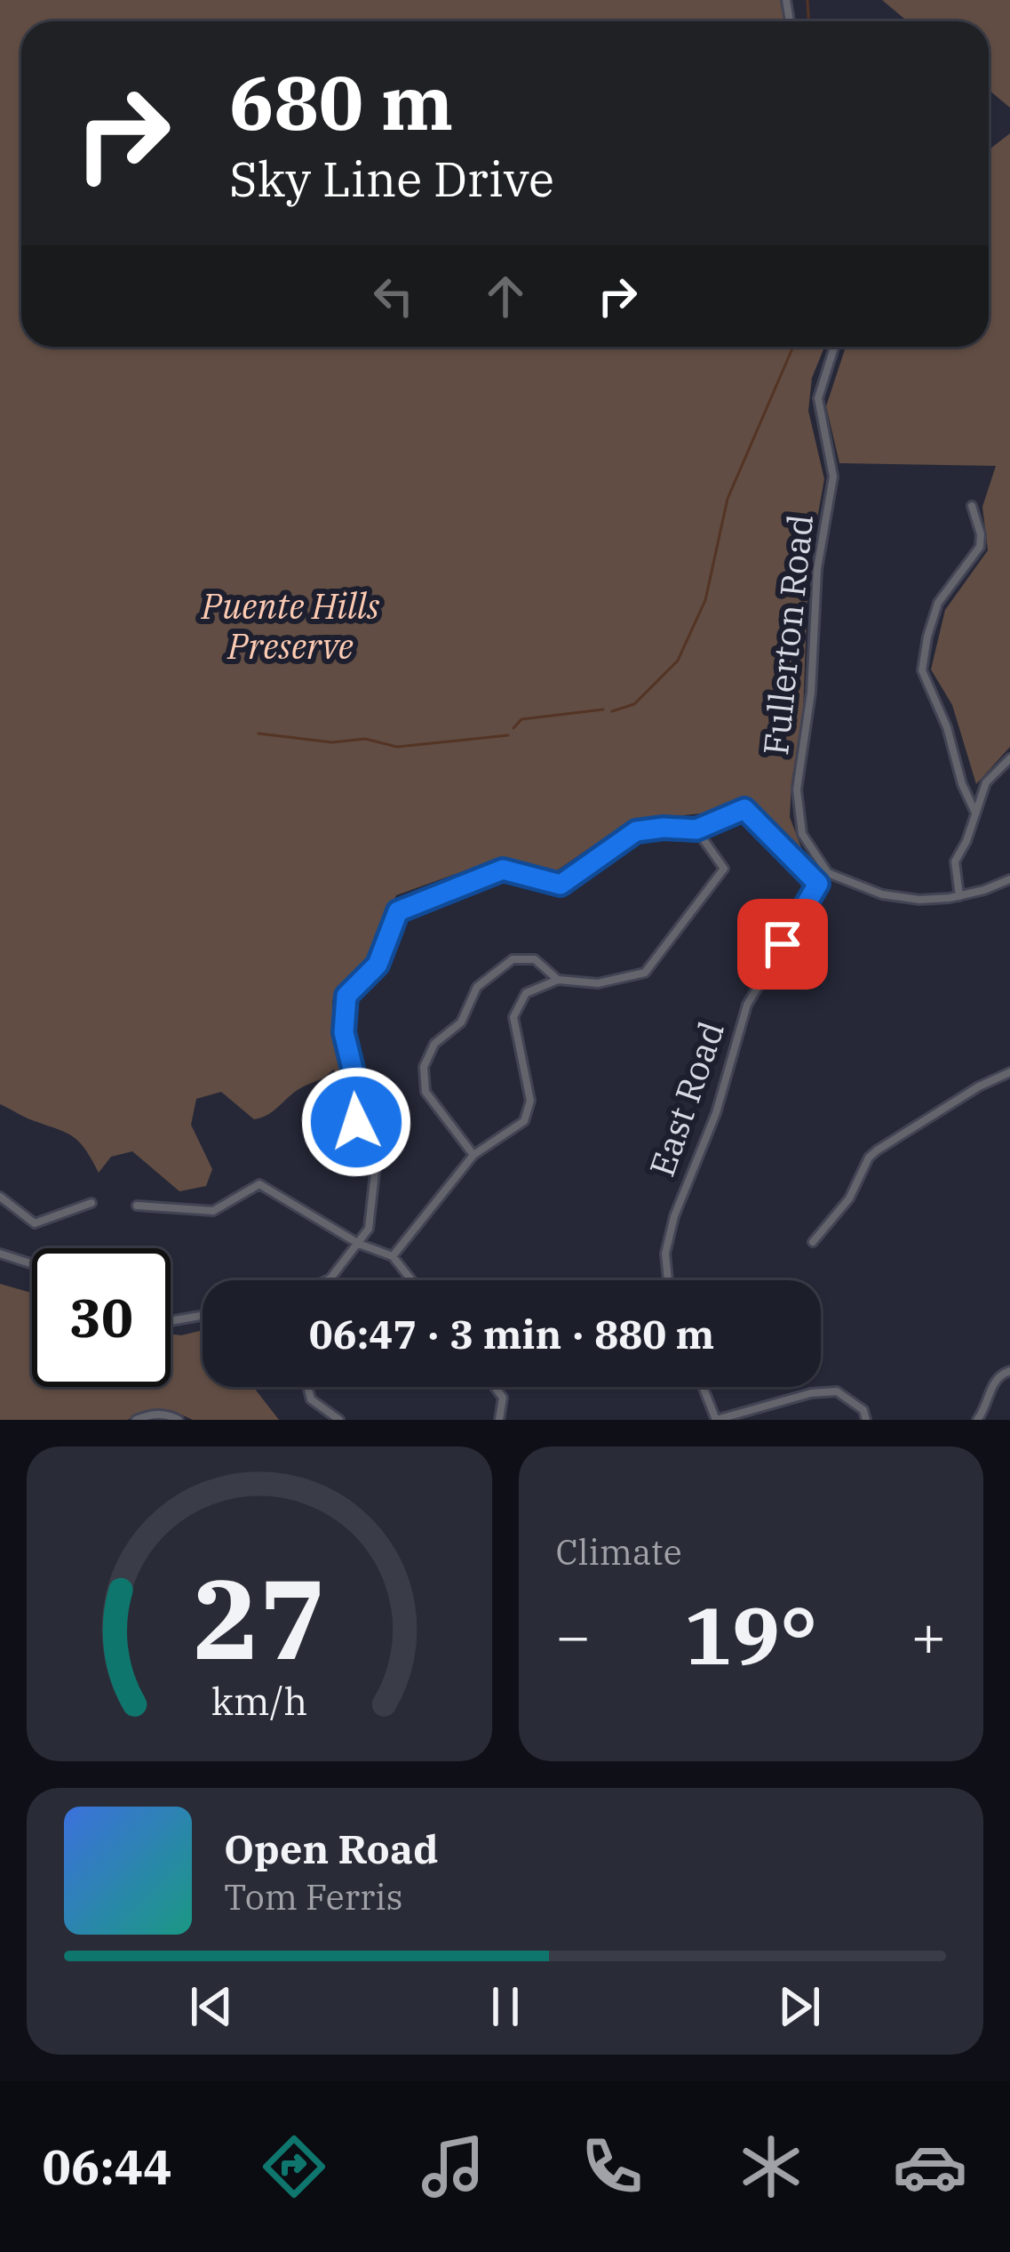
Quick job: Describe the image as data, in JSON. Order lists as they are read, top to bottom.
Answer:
{
  "streets": {
    "street": ["Fullerton Road", "East Road"]
  },
  "crossings": [
    ["Fullerton Road", "East Road"]
  ],
  "parks": ["Puente Hills Preserve"],
  "page": {
    "turn": ["680 m", "Sky Line Drive"],
    "limit": "30",
    "trip": "06:47 · 3 min · 880 m",
    "tile": "Climate",
    "heat": ["−", "19°", "+"],
    "song": ["Open Road", "Tom Ferris"],
    "tabs": "06:44",
    "gauge": ["27", "km/h"]
  }
}
